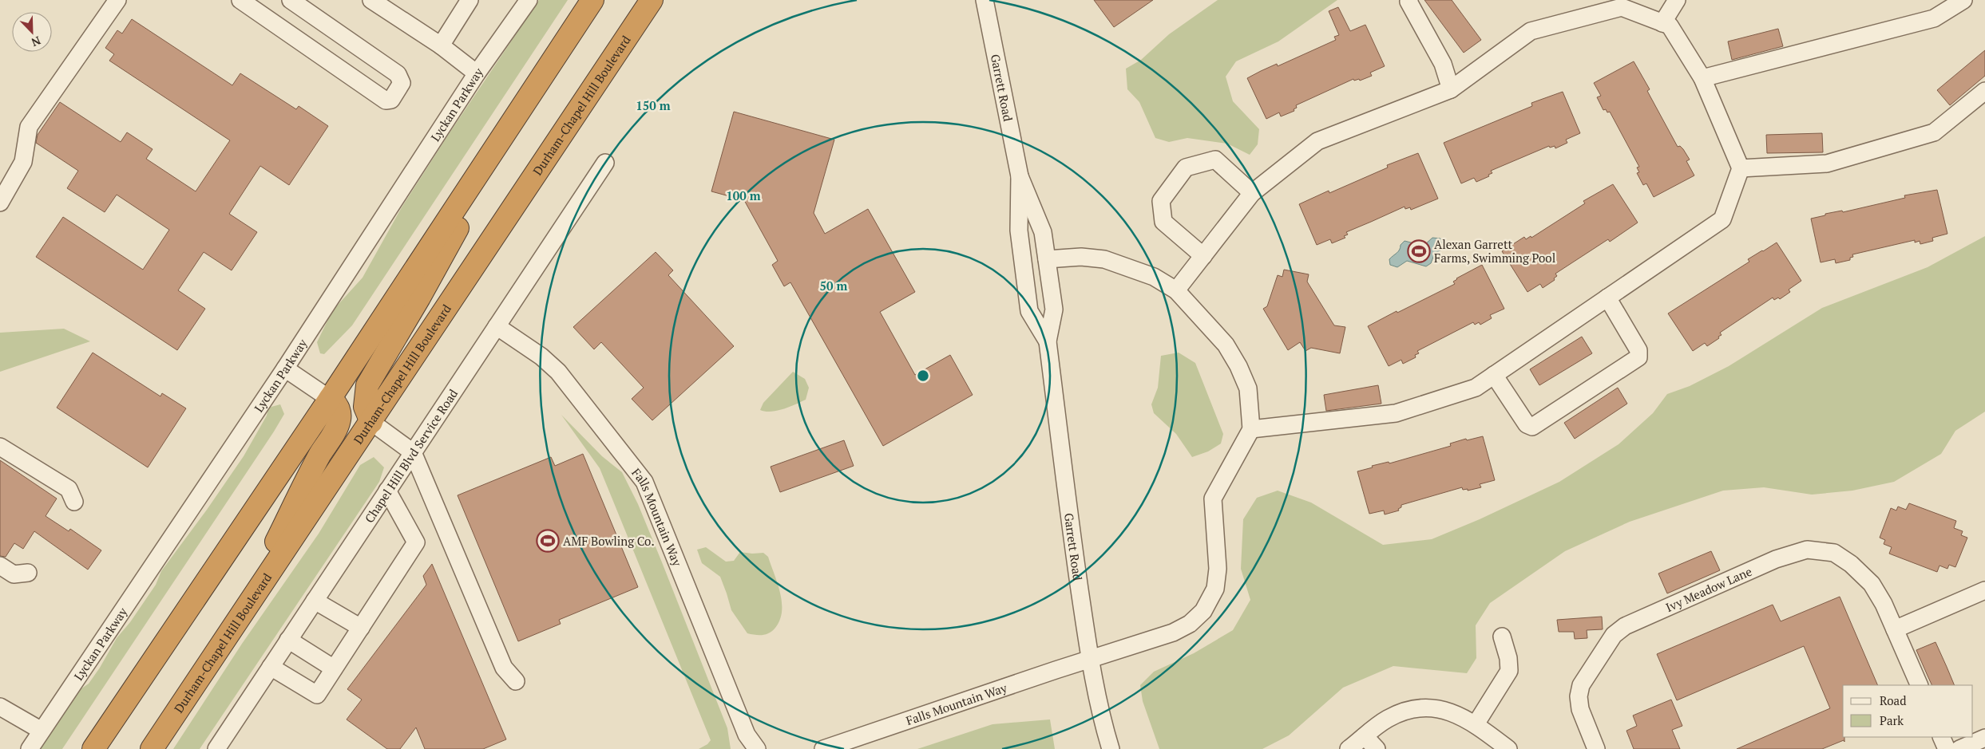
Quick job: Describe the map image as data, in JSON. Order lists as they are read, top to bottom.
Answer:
{
  "streets": {
    "highway": ["Durham-Chapel Hill Boulevard"],
    "street": [
      "Garrett Road",
      "Lyckan Parkway",
      "Chapel Hill Blvd Service Road",
      "Falls Mountain Way",
      "Ivy Meadow Lane"
    ]
  },
  "crossings": [
    ["Garrett Road", "Falls Mountain Way"],
    ["Chapel Hill Blvd Service Road", "Falls Mountain Way"]
  ],
  "places": {
    "sports": ["Alexan Garrett Farms, Swimming Pool", "AMF Bowling Co."]
  },
  "legend": ["Road", "Park"],
  "north": "bottom right",
  "rings": ["150 m", "100 m", "50 m"]
}
